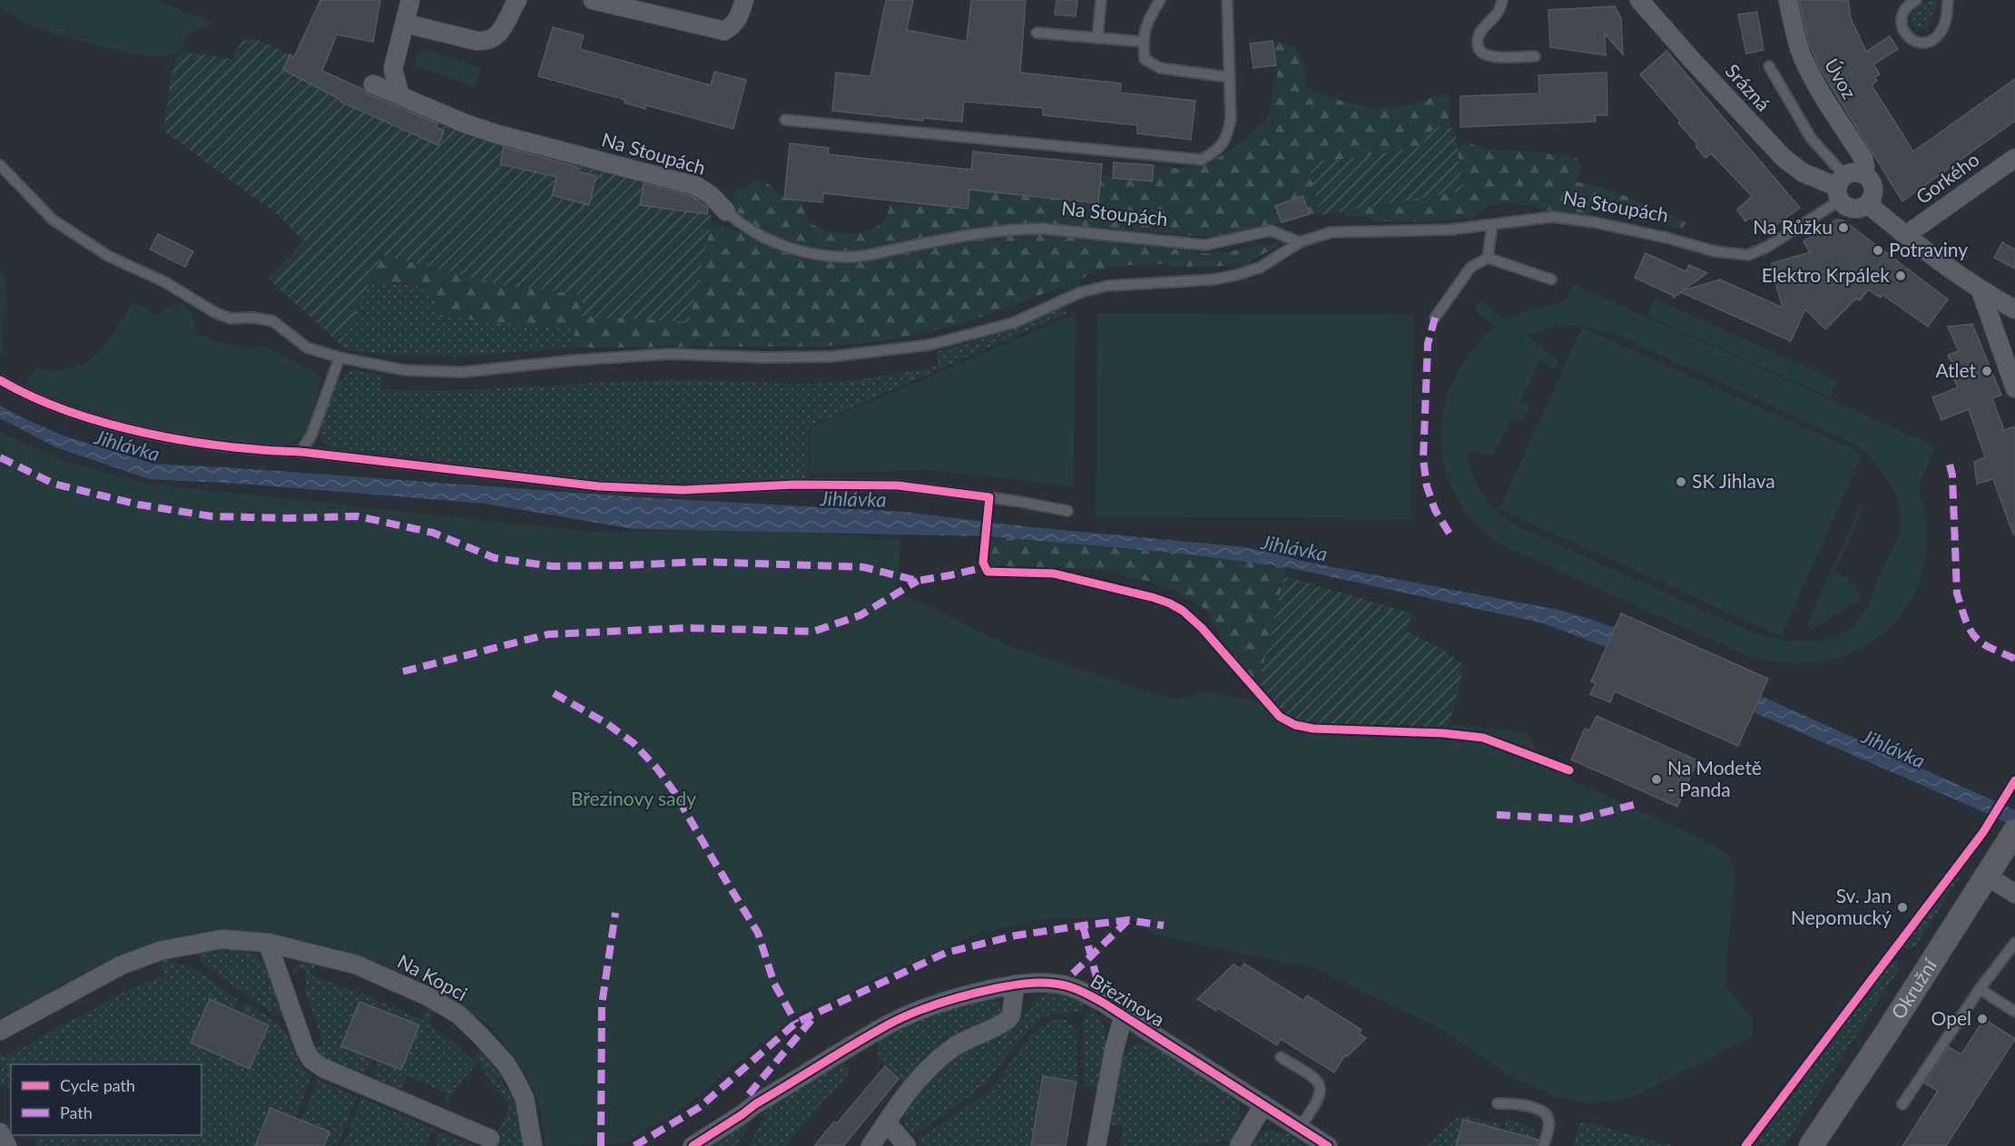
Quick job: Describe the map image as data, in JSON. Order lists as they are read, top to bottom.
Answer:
{
  "streets": {
    "street": [
      "Úvoz",
      "Srázná",
      "Na Stoupách",
      "Gorkého",
      "Na Kopci",
      "Okružní",
      "Březinova"
    ]
  },
  "crossings": [
    ["Úvoz", "Srázná"],
    ["Úvoz", "Na Stoupách"],
    ["Srázná", "Na Stoupách"]
  ],
  "water": ["Jihlávka"],
  "parks": ["Březinovy sady"],
  "places": [
    "Na Růžku",
    "Potraviny",
    "Elektro Krpálek",
    "Atlet",
    "SK Jihlava",
    "Na Modetě - Panda",
    "Sv. Jan Nepomucký",
    "Opel"
  ],
  "legend": ["Cycle path", "Path"]
}
